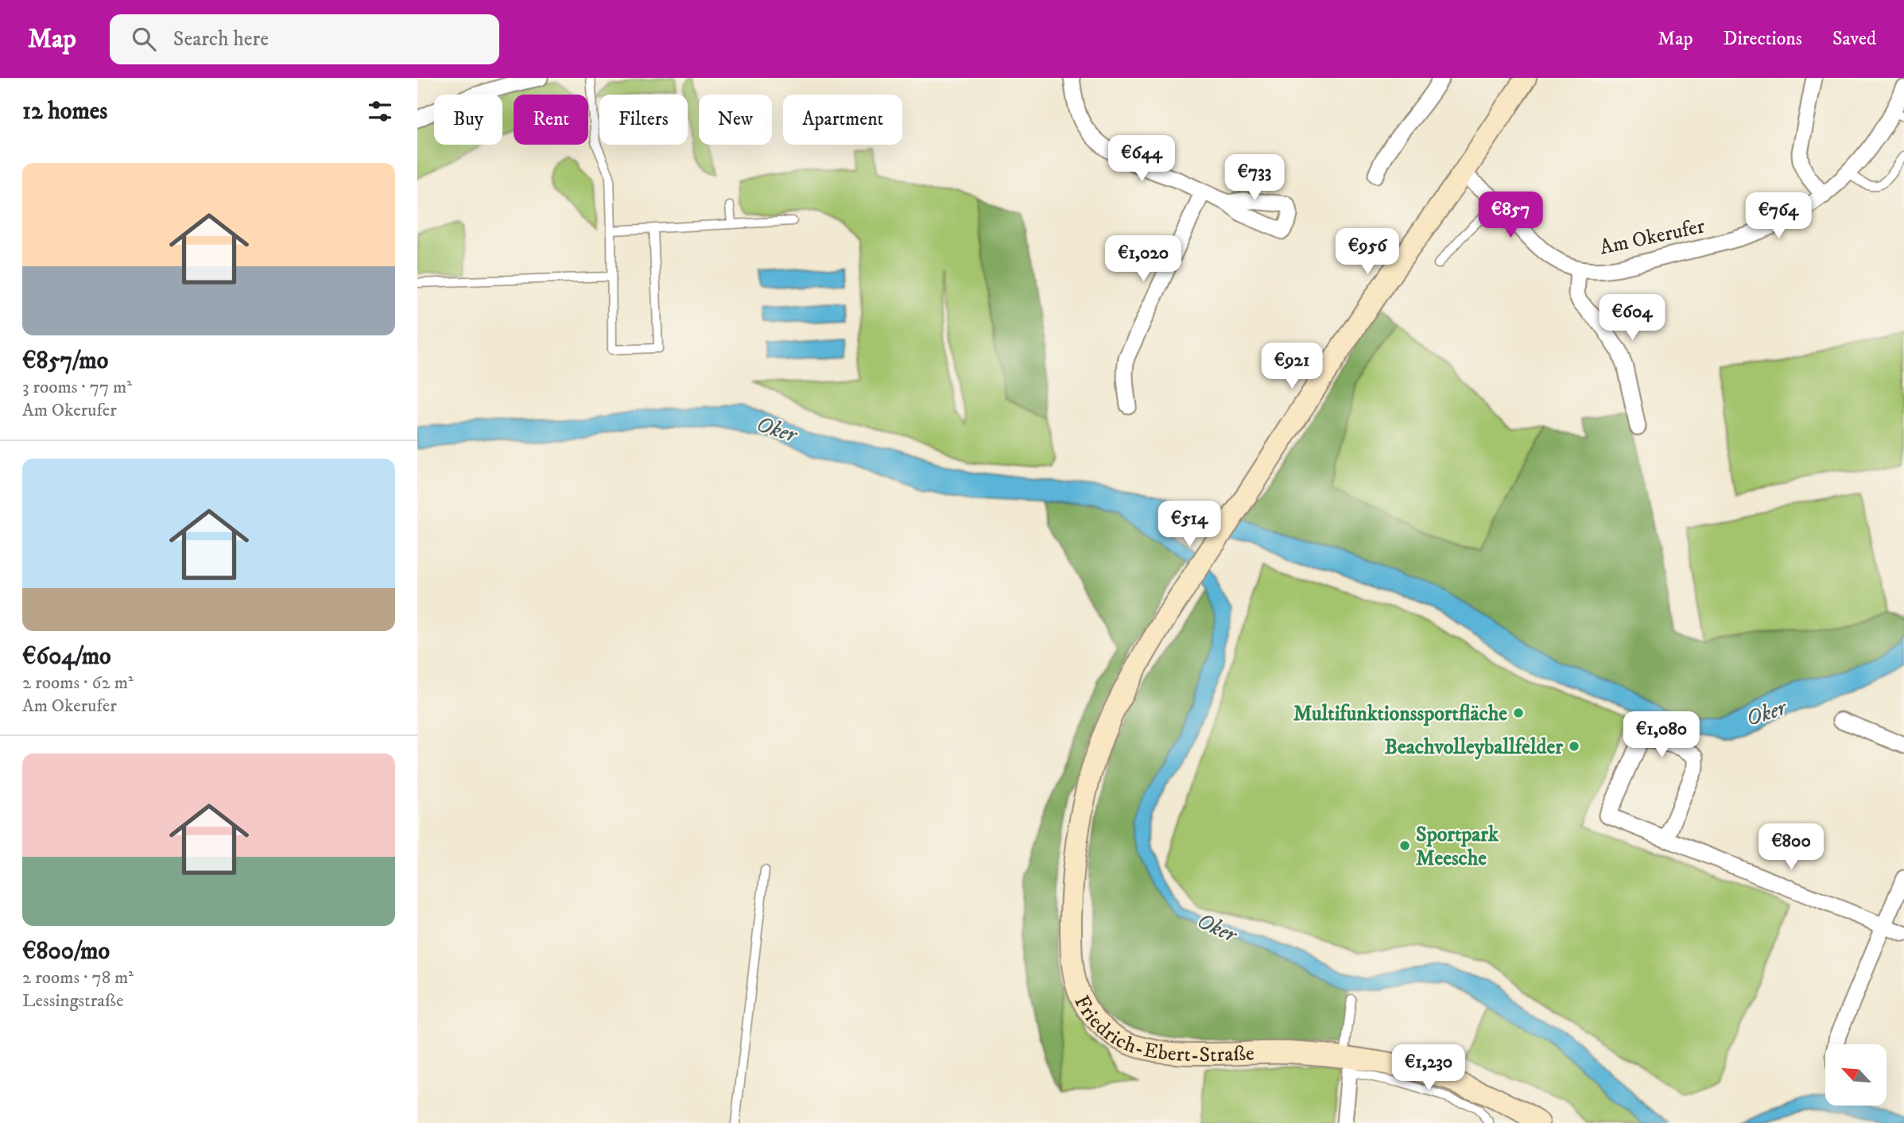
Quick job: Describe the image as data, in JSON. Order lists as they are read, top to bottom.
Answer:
{
  "streets": {
    "main road": ["Friedrich-Ebert-Straße"],
    "street": ["Am Okerufer"]
  },
  "crossings": [
    ["Am Okerufer", "Friedrich-Ebert-Straße"]
  ],
  "water": ["Oker"],
  "places": ["Multifunktionssportfläche", "Beachvolleyballfelder", "Sportpark Meesche"],
  "north": "top left",
  "page": {
    "header": "Map",
    "search": "Search here",
    "nav": ["Map", "Directions", "Saved"],
    "heading": "12 homes",
    "chip": [
      "Buy",
      "Rent",
      "Filters",
      "New",
      "Apartment"
    ],
    "price": [
      "€644",
      "€733",
      "€857",
      "€764",
      "€956",
      "€1,020",
      "€604",
      "€921",
      "€514",
      "€1,080",
      "€800",
      "€1,230"
    ],
    "list": [
      {
        "name": "€857/mo",
        "note": "3 rooms · 77 m² · Am Okerufer"
      },
      {
        "name": "€604/mo",
        "note": "2 rooms · 62 m² · Am Okerufer"
      },
      {
        "name": "€800/mo",
        "note": "2 rooms · 78 m² · Lessingstraße"
      }
    ]
  }
}
